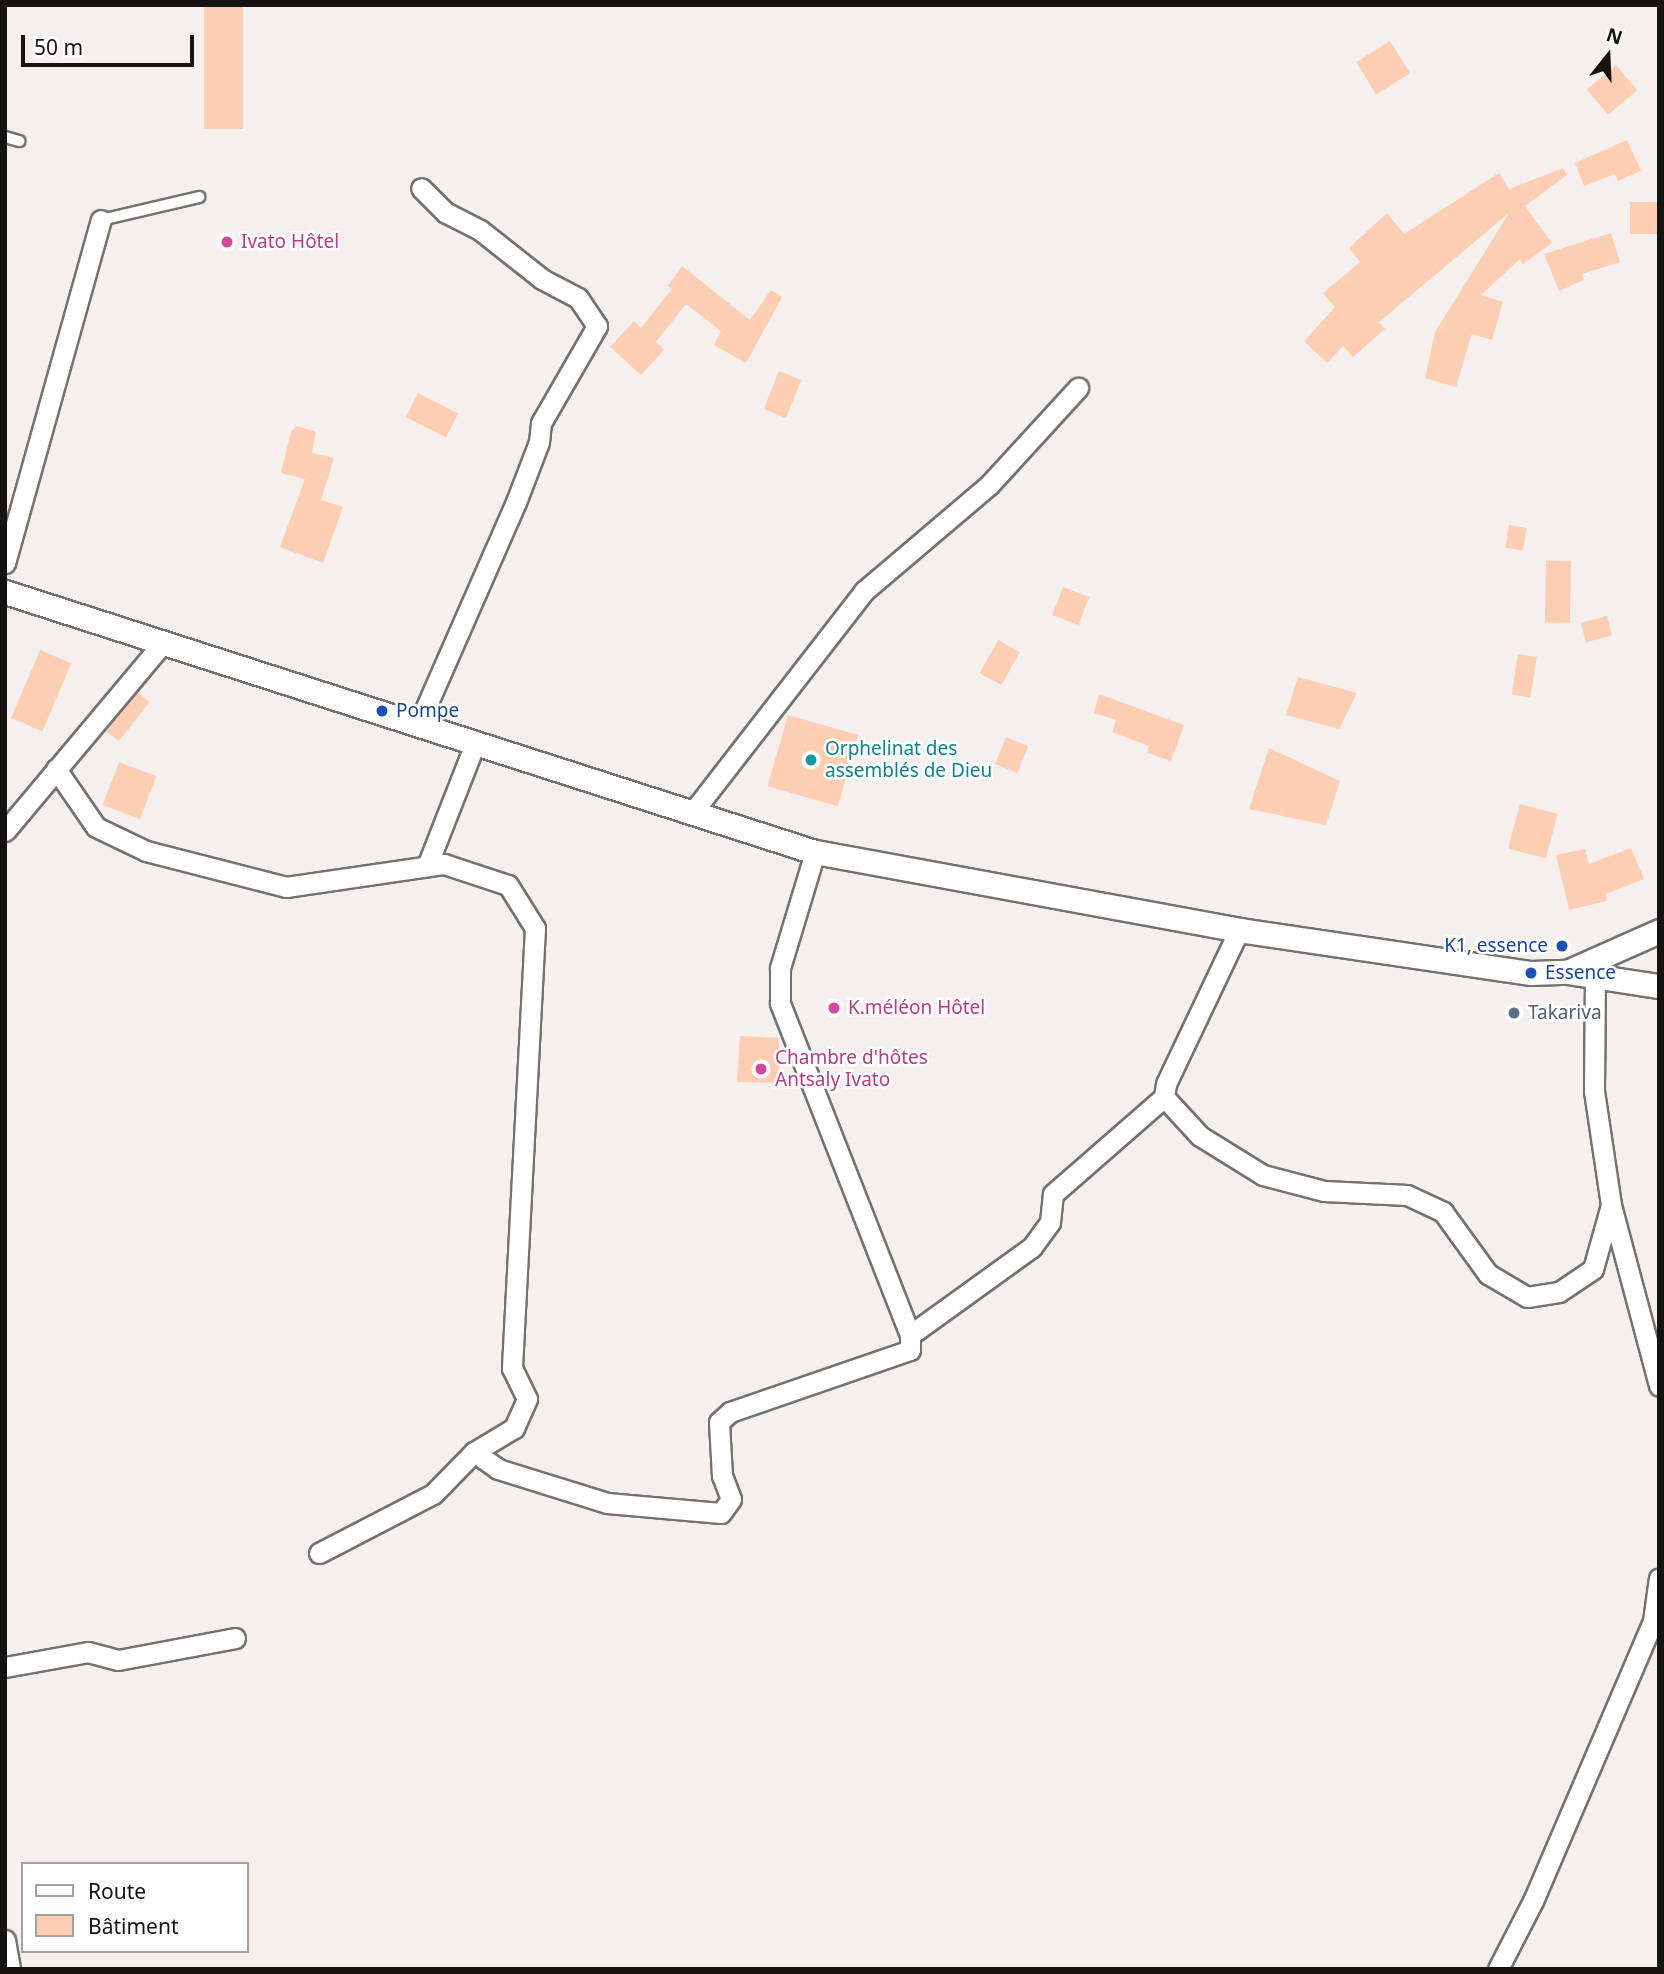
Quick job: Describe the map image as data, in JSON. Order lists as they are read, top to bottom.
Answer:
{
  "places": [
    "Ivato Hôtel",
    "Pompe",
    "Orphelinat des assemblés de Dieu",
    "K1, essence",
    "Essence",
    "K.méléon Hôtel",
    "Takariva",
    "Chambre d'hôtes Antsaly Ivato"
  ],
  "legend": ["Route", "Bâtiment"],
  "scale_bar": "50 m",
  "north": "top"
}
